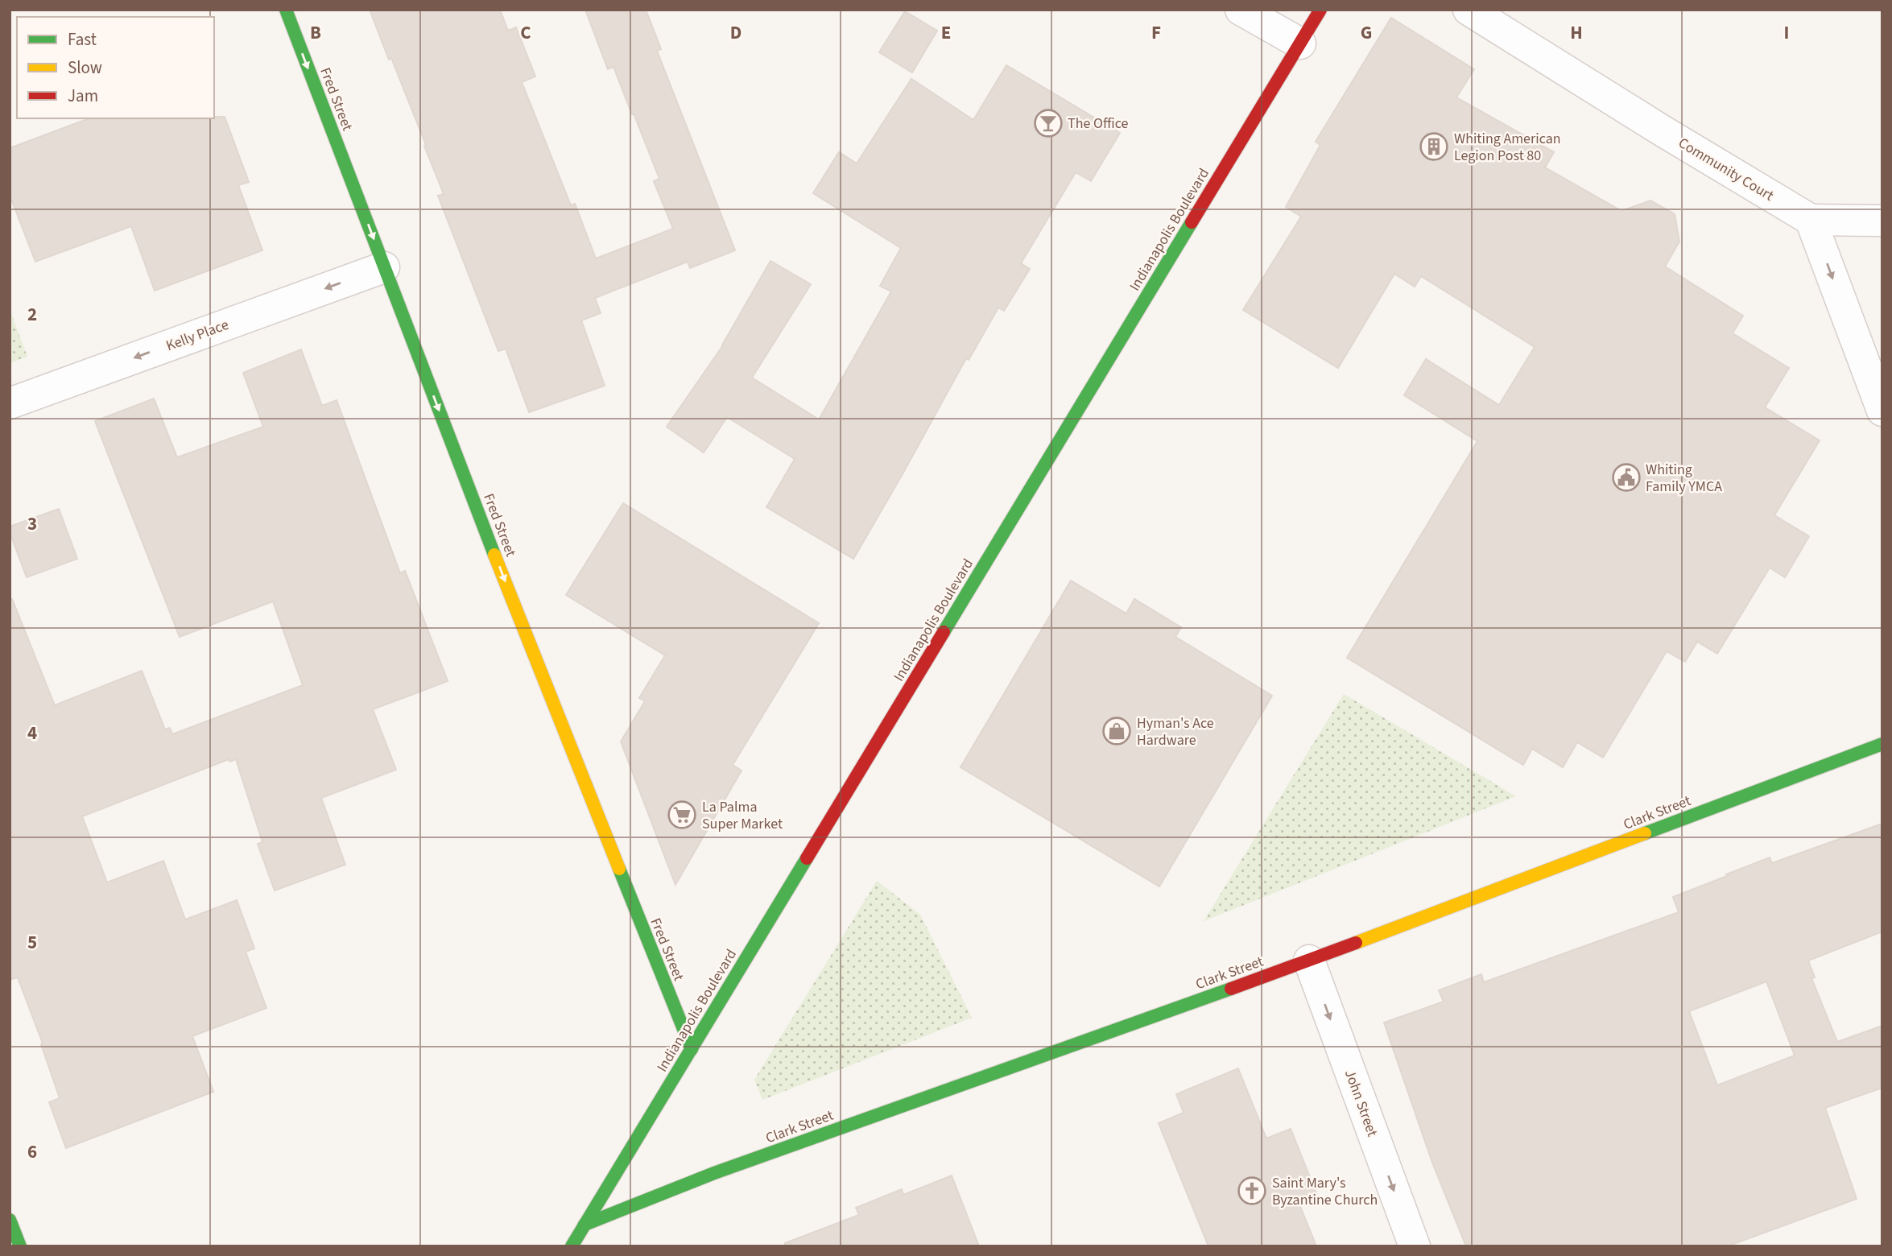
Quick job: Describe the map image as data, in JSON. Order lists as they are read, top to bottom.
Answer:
{
  "streets": {
    "street": [
      "Fred Street",
      "Community Court",
      "Indianapolis Boulevard",
      "Kelly Place",
      "Clark Street",
      "John Street"
    ]
  },
  "crossings": [
    ["Fred Street", "Indianapolis Boulevard"],
    ["Fred Street", "Kelly Place"],
    ["Indianapolis Boulevard", "Clark Street"],
    ["Clark Street", "John Street"]
  ],
  "one_way": ["Fred Street", "Kelly Place", "John Street"],
  "places": {
    "bar": ["The Office"],
    "building": ["Whiting American Legion Post 80"],
    "public building": ["Whiting Family YMCA"],
    "shop": ["Hyman's Ace Hardware"],
    "supermarket": ["La Palma Super Market"],
    "church": ["Saint Mary's Byzantine Church"]
  },
  "legend": ["Fast", "Slow", "Jam"],
  "grid": {
    "columns": [
      "B",
      "C",
      "D",
      "E",
      "F",
      "G",
      "H",
      "I"
    ],
    "rows": [
      "2",
      "3",
      "4",
      "5",
      "6"
    ]
  }
}
